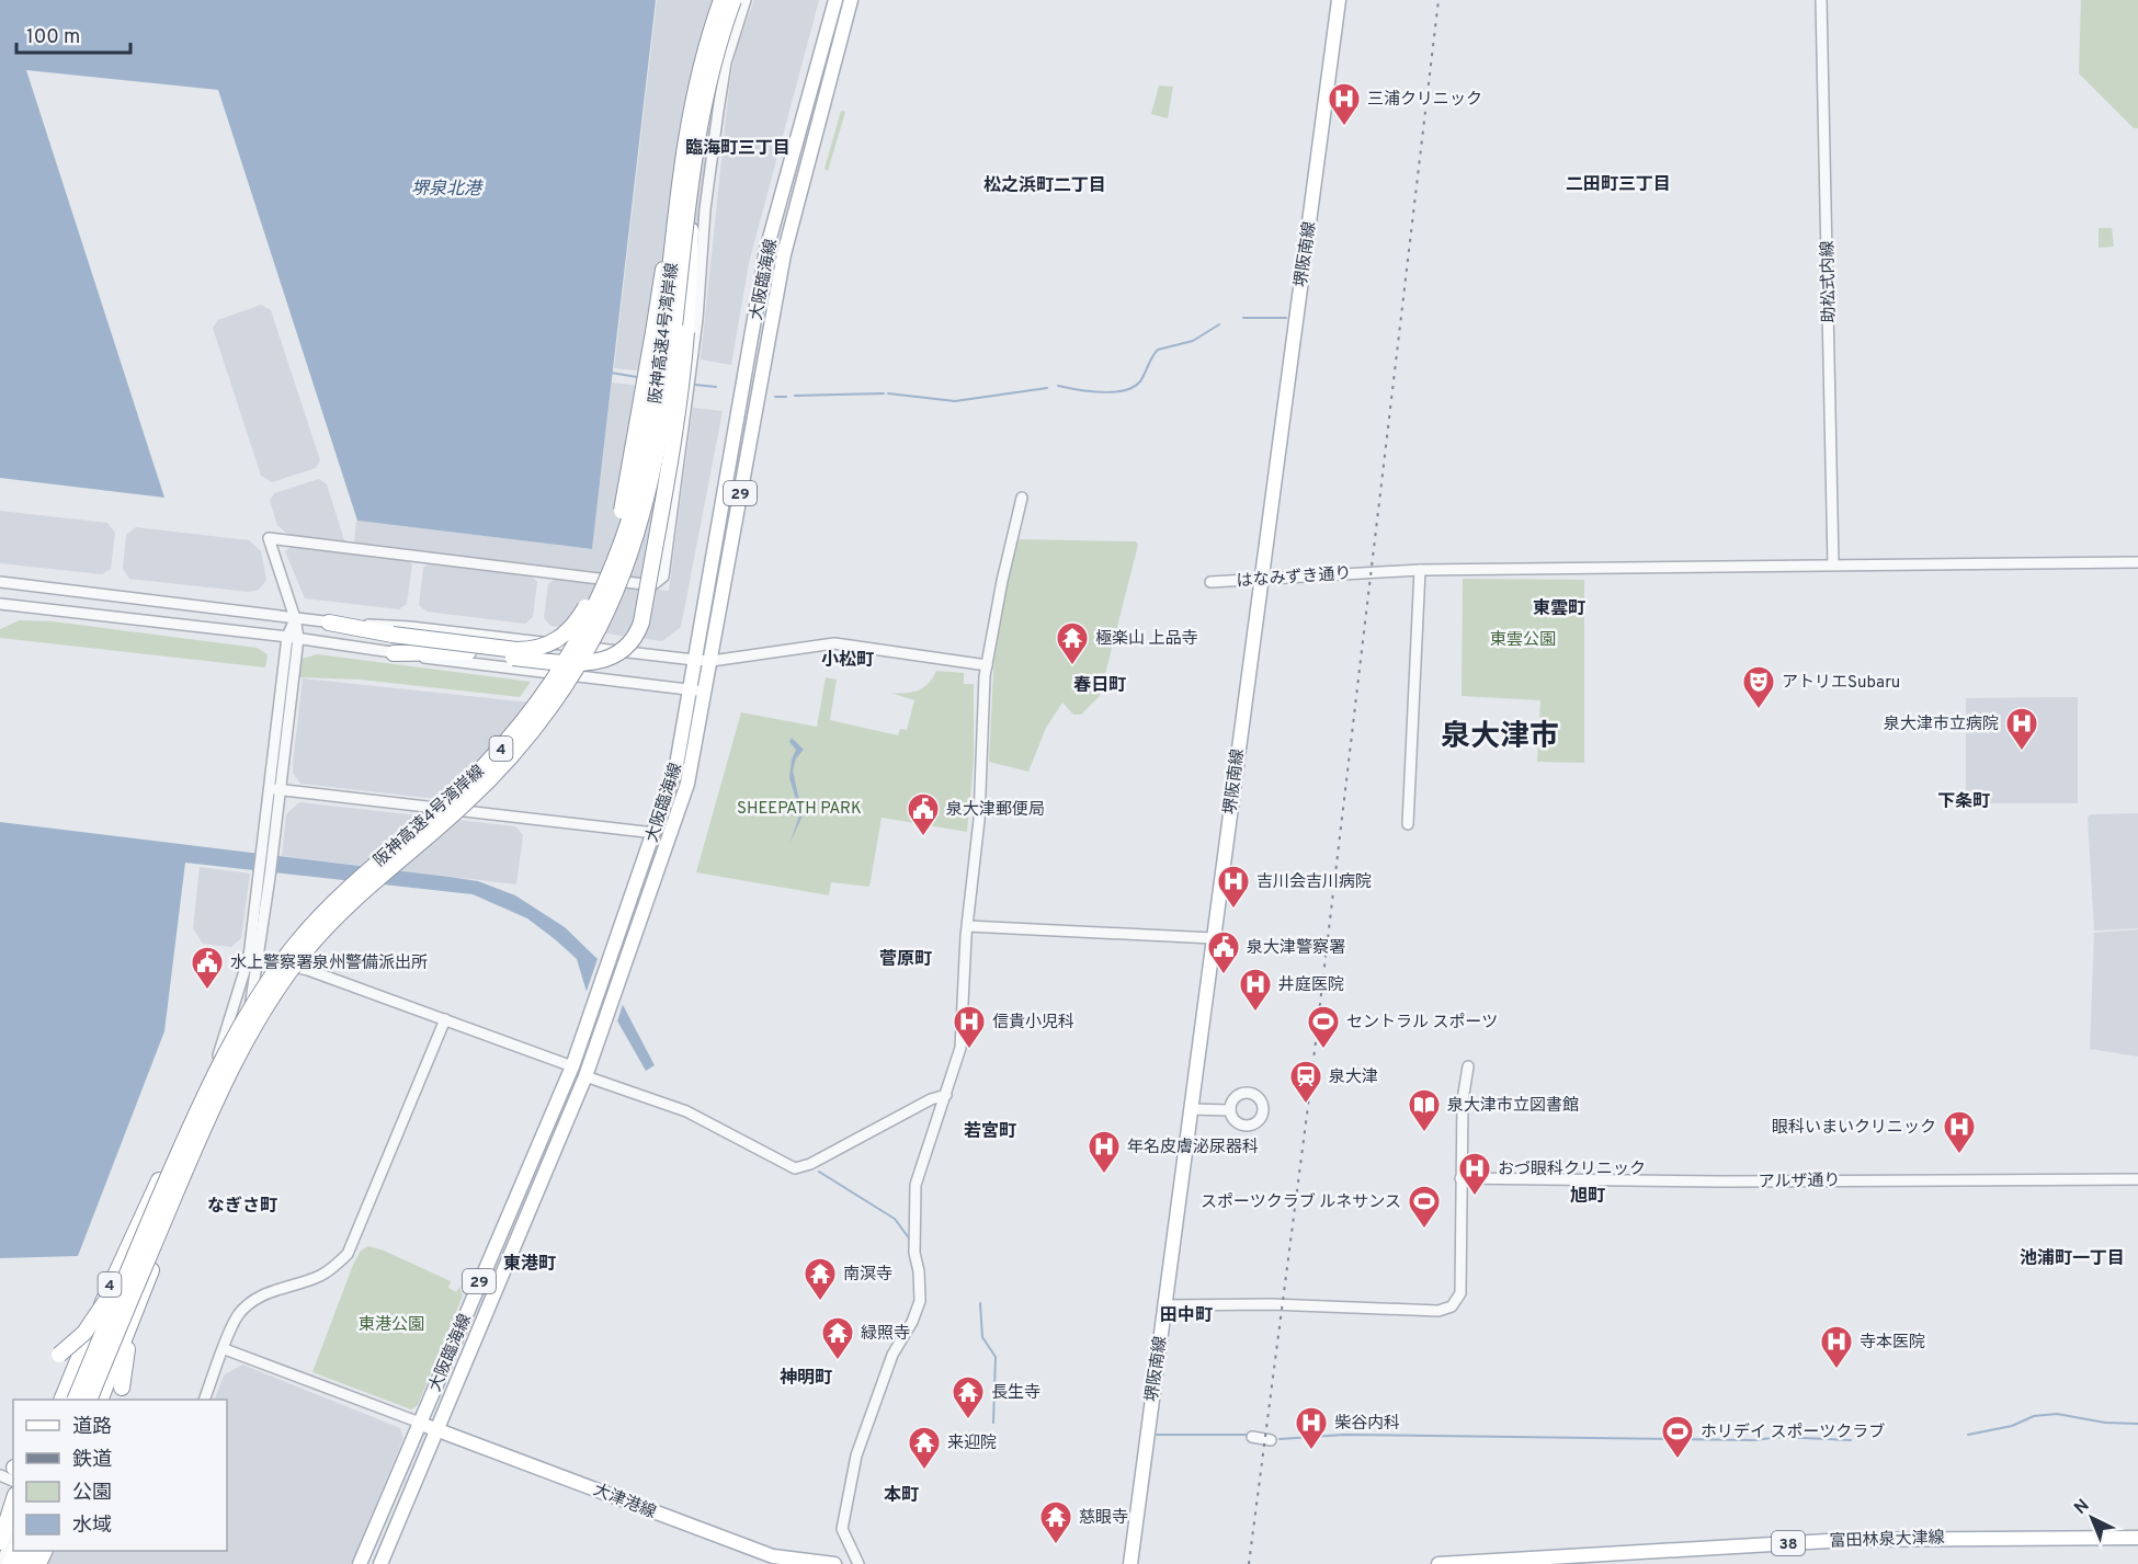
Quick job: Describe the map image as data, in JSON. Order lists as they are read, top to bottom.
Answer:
{
  "streets": {
    "highway": ["阪神高速4号湾岸線", "4"],
    "main road": [
      "堺阪南線",
      "大阪臨海線",
      "29",
      "大津港線",
      "富田林泉大津線",
      "38"
    ],
    "street": ["助松式内線", "はなみずき通り", "アルザ通り"]
  },
  "crossings": [
    ["堺阪南線", "はなみずき通り"],
    ["大阪臨海線", "大津港線"],
    ["助松式内線", "はなみずき通り"],
    ["阪神高速4号湾岸線", "4"]
  ],
  "districts": [
    "臨海町三丁目",
    "二田町三丁目",
    "松之浜町二丁目",
    "東雲町",
    "小松町",
    "春日町",
    "泉大津市",
    "下条町",
    "菅原町",
    "若宮町",
    "旭町",
    "なぎさ町",
    "池浦町一丁目",
    "東港町",
    "田中町",
    "神明町",
    "本町"
  ],
  "water": ["堺泉北港"],
  "parks": ["東雲公園", "SHEEPATH PARK", "東港公園"],
  "places": {
    "hospital": [
      "三浦クリニック",
      "泉大津市立病院",
      "吉川会吉川病院",
      "井庭医院",
      "信貴小児科",
      "眼科いまいクリニック",
      "年名皮膚泌尿器科",
      "おづ眼科クリニック",
      "寺本医院",
      "柴谷内科"
    ],
    "temple": [
      "極楽山 上品寺",
      "南溟寺",
      "緑照寺",
      "長生寺",
      "来迎院",
      "慈眼寺"
    ],
    "theatre": ["アトリエSubaru"],
    "public building": ["泉大津郵便局", "泉大津警察署", "水上警察署泉州警備派出所"],
    "sports": ["セントラル スポーツ", "スポーツクラブ ルネサンス", "ホリデイ スポーツクラブ"],
    "station": ["泉大津"],
    "library": ["泉大津市立図書館"]
  },
  "legend": [
    "道路",
    "鉄道",
    "公園",
    "水域"
  ],
  "scale_bar": "100 m",
  "north": "top left"
}
